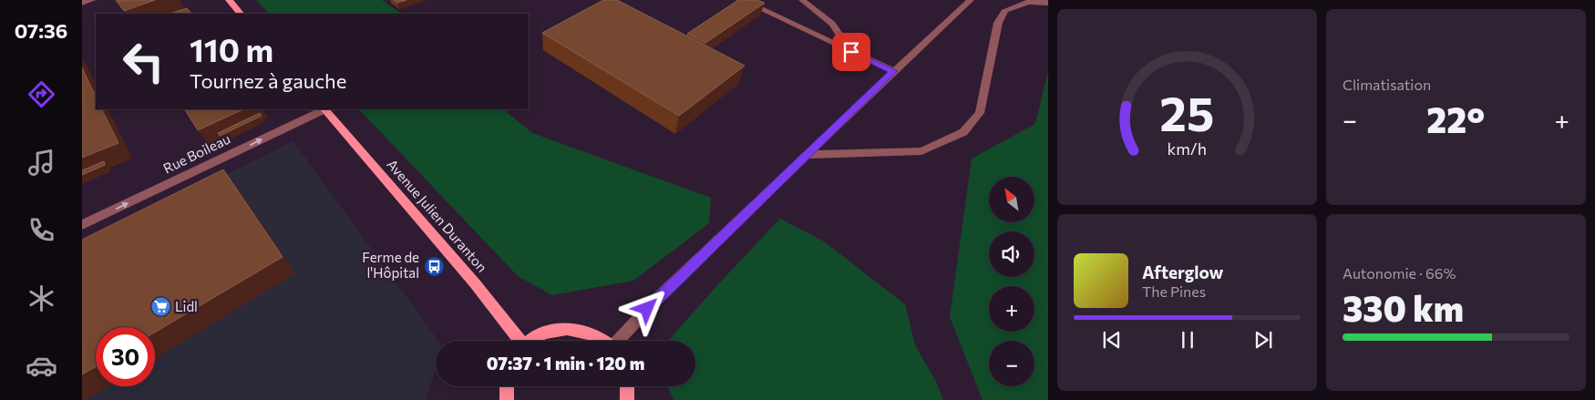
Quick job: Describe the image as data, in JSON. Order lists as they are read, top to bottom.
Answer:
{
  "streets": {
    "main road": ["Avenue Julien Duranton"],
    "street": ["Rue Boileau"]
  },
  "one_way": ["Rue Boileau"],
  "places": {
    "bus stop": ["Ferme de l'Hôpital"],
    "supermarket": ["Lidl"]
  },
  "north": "top left",
  "page": {
    "tabs": "07:36",
    "tile": [
      "Climatisation",
      ["Autonomie · 66%", "330 km"]
    ],
    "turn": ["110 m", "Tournez à gauche"],
    "heat": ["−", "22°", "+"],
    "map_buttons": ["+", "−"],
    "song": ["Afterglow", "The Pines"],
    "limit": "30",
    "trip": "07:37 · 1 min · 120 m",
    "gauge": ["25", "km/h"]
  }
}
